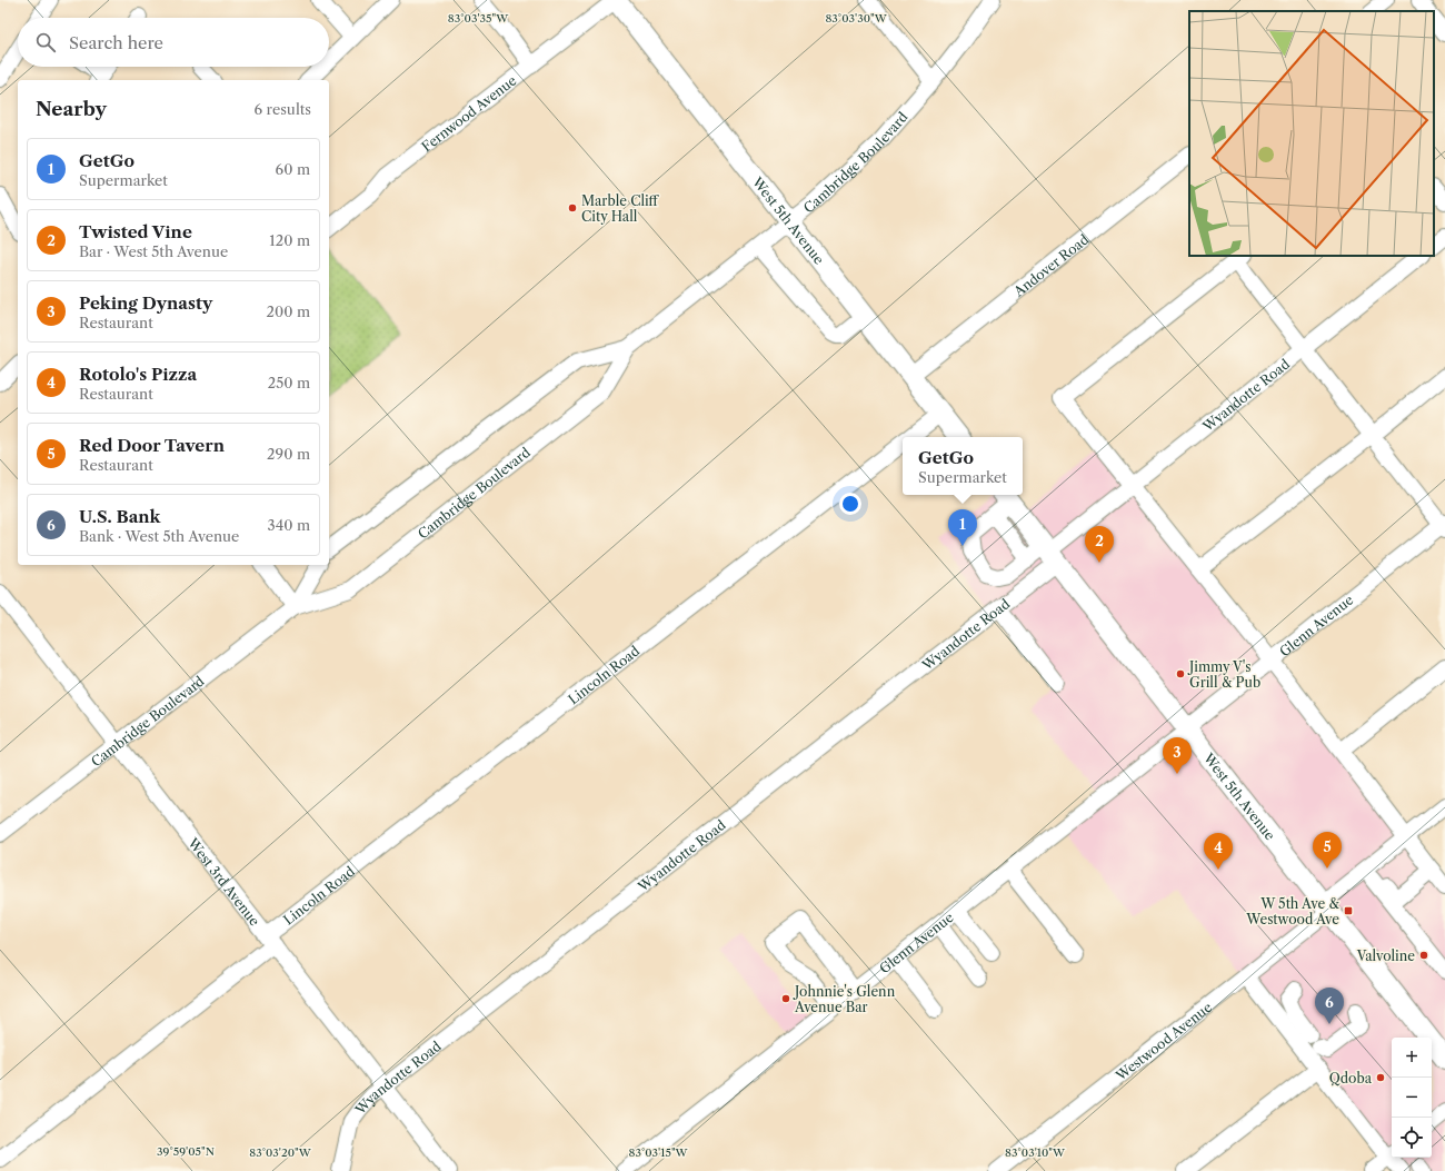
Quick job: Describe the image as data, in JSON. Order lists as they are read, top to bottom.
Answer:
{
  "streets": {
    "main road": ["West 5th Avenue"],
    "street": [
      "Fernwood Avenue",
      "Cambridge Boulevard",
      "Andover Road",
      "Wyandotte Road",
      "Glenn Avenue",
      "Lincoln Road",
      "West 3rd Avenue",
      "Westwood Avenue"
    ]
  },
  "crossings": [
    ["Fernwood Avenue", "West 5th Avenue"],
    ["Cambridge Boulevard", "West 5th Avenue"],
    ["Cambridge Boulevard", "West 3rd Avenue"],
    ["West 5th Avenue", "Andover Road"],
    ["West 5th Avenue", "Wyandotte Road"],
    ["West 5th Avenue", "Glenn Avenue"],
    ["West 5th Avenue", "Lincoln Road"],
    ["West 5th Avenue", "Westwood Avenue"],
    ["Wyandotte Road", "West 3rd Avenue"],
    ["Lincoln Road", "West 3rd Avenue"]
  ],
  "places": {
    "other": [
      "Marble Cliff City Hall",
      "Jimmy V's Grill & Pub",
      "Valvoline",
      "Johnnie's Glenn Avenue Bar",
      "Qdoba"
    ],
    "transit": ["W 5th Ave & Westwood Ave"]
  },
  "page": {
    "search": "Search here",
    "heading": ["Nearby", "6 results"],
    "list": [
      {
        "mark": "1",
        "name": "GetGo",
        "note": "Supermarket",
        "value": "60 m"
      },
      {
        "mark": "2",
        "name": "Twisted Vine",
        "note": "Bar · West 5th Avenue",
        "value": "120 m"
      },
      {
        "mark": "3",
        "name": "Peking Dynasty",
        "note": "Restaurant",
        "value": "200 m"
      },
      {
        "mark": "4",
        "name": "Rotolo's Pizza",
        "note": "Restaurant",
        "value": "250 m"
      },
      {
        "mark": "5",
        "name": "Red Door Tavern",
        "note": "Restaurant",
        "value": "290 m"
      },
      {
        "mark": "6",
        "name": "U.S. Bank",
        "note": "Bank · West 5th Avenue",
        "value": "340 m"
      }
    ],
    "popup": ["GetGo", "Supermarket"],
    "pins": [
      "1",
      "2",
      "3",
      "5",
      "4",
      "6"
    ],
    "map_buttons": ["+", "−"]
  },
  "coordinates": [
    "83°03'35\"W",
    "83°03'30\"W",
    "39°59'05\"N",
    "83°03'20\"W",
    "83°03'15\"W",
    "83°03'10\"W"
  ]
}
